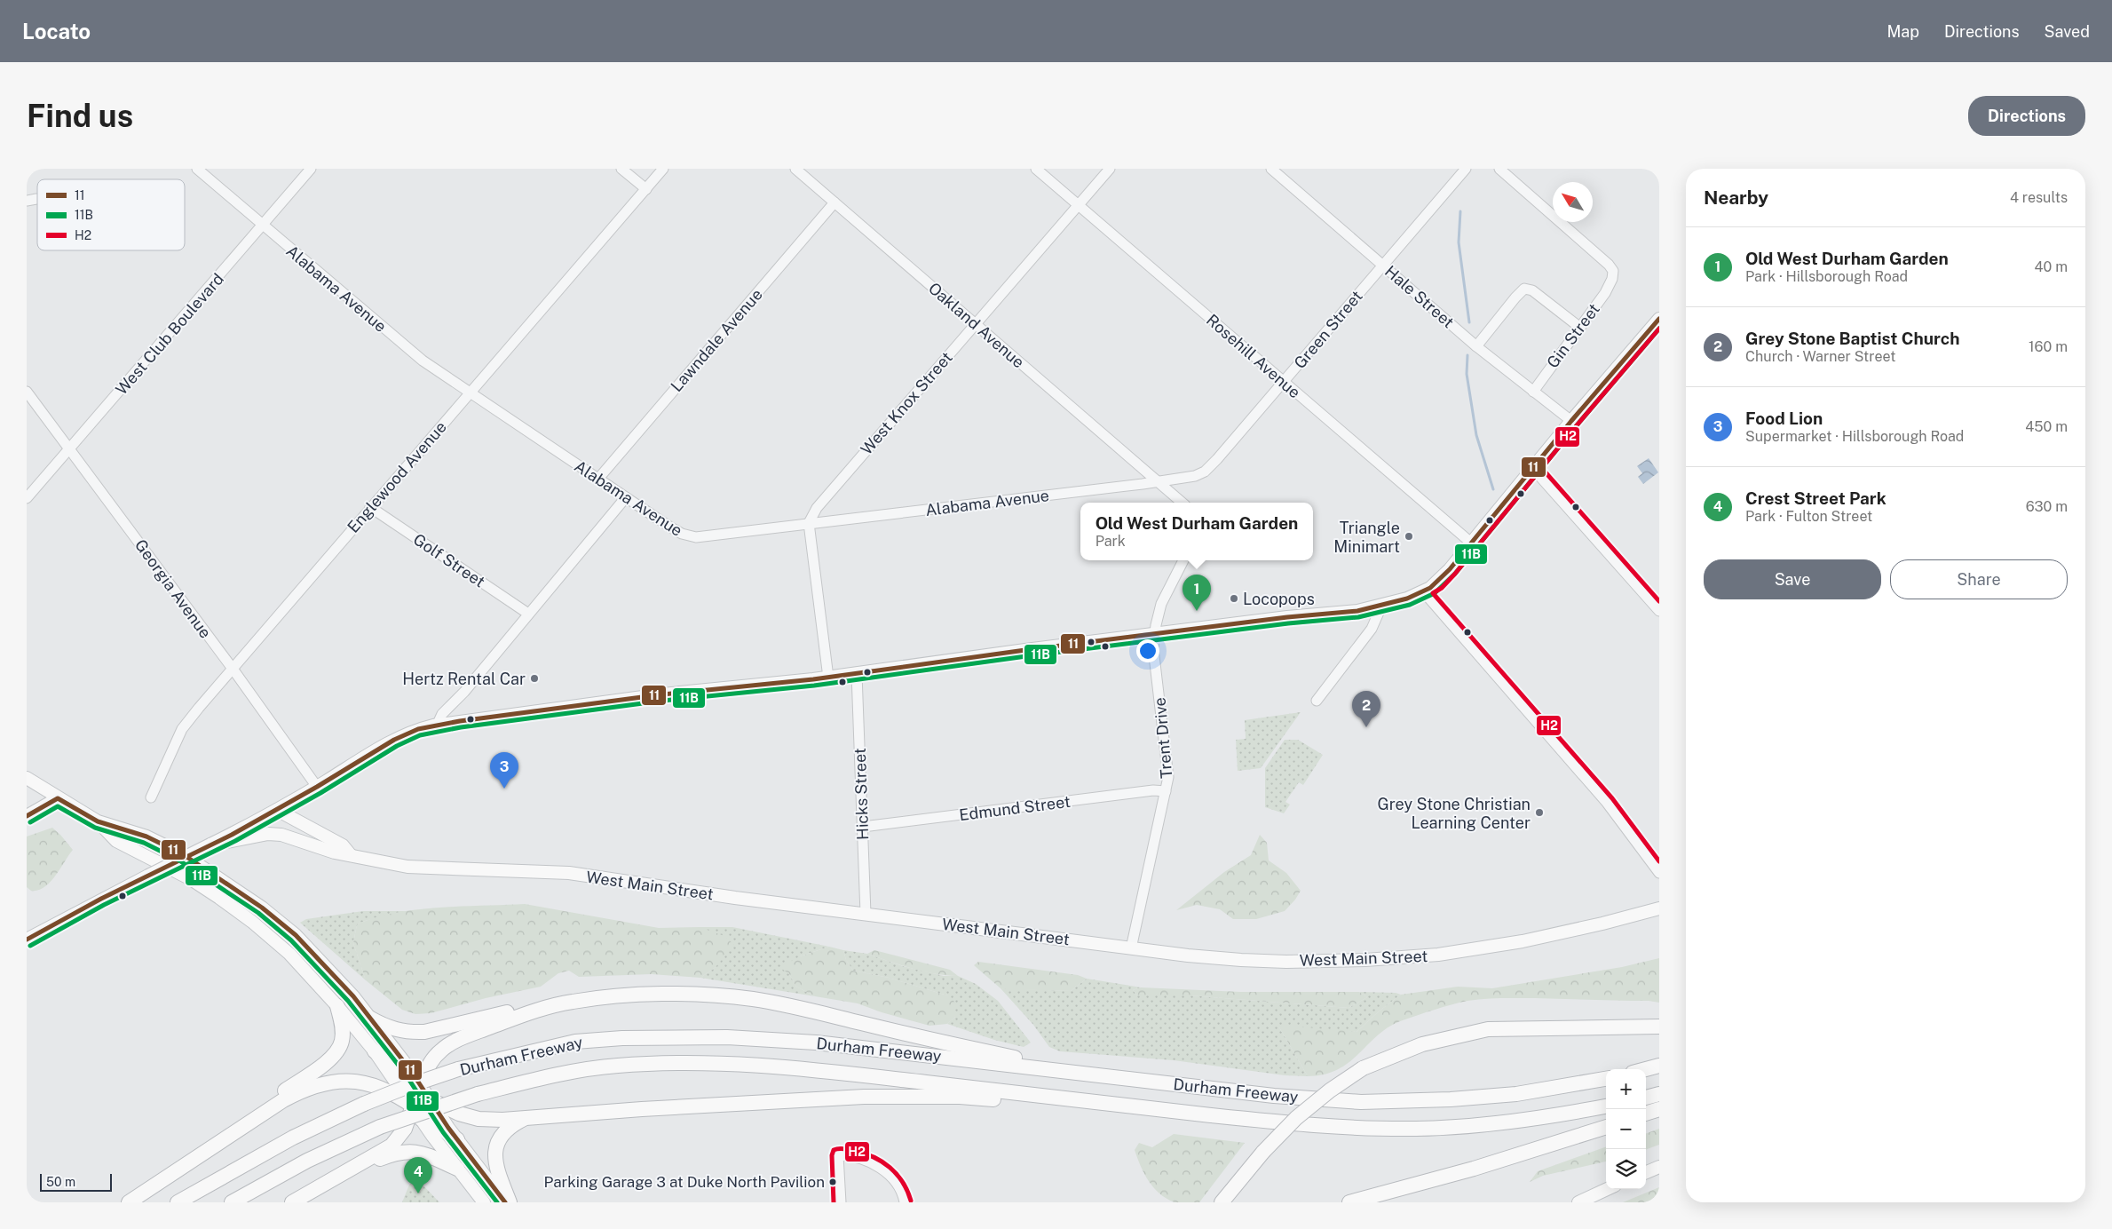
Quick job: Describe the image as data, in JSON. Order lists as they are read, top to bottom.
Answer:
{
  "streets": {
    "highway": ["Durham Freeway"],
    "main road": ["West Main Street"],
    "street": [
      "Alabama Avenue",
      "Hale Street",
      "Oakland Avenue",
      "Green Street",
      "West Club Boulevard",
      "Gin Street",
      "Lawndale Avenue",
      "Rosehill Avenue",
      "West Knox Street",
      "Englewood Avenue",
      "Golf Street",
      "Georgia Avenue",
      "Trent Drive",
      "Hicks Street",
      "Edmund Street"
    ]
  },
  "crossings": [
    ["Alabama Avenue", "Oakland Avenue"],
    ["Alabama Avenue", "Green Street"],
    ["Alabama Avenue", "West Club Boulevard"],
    ["Alabama Avenue", "Lawndale Avenue"],
    ["Alabama Avenue", "West Knox Street"],
    ["Alabama Avenue", "Englewood Avenue"],
    ["Hale Street", "Green Street"],
    ["Hale Street", "Gin Street"],
    ["Oakland Avenue", "Green Street"],
    ["Oakland Avenue", "Lawndale Avenue"],
    ["Oakland Avenue", "West Knox Street"],
    ["Green Street", "Rosehill Avenue"],
    ["West Club Boulevard", "Georgia Avenue"],
    ["Rosehill Avenue", "West Knox Street"],
    ["Englewood Avenue", "Golf Street"],
    ["Englewood Avenue", "Georgia Avenue"],
    ["Trent Drive", "Edmund Street"],
    ["Trent Drive", "West Main Street"],
    ["Hicks Street", "Edmund Street"],
    ["Hicks Street", "West Main Street"]
  ],
  "places": [
    "Triangle Minimart",
    "Locopops",
    "Hertz Rental Car",
    "Grey Stone Christian Learning Center",
    "Parking Garage 3 at Duke North Pavilion"
  ],
  "lines": ["transit line 11", "transit line 11B", "transit line H2"],
  "legend": ["11", "11B", "H2"],
  "scale_bar": "50 m",
  "north": "top left",
  "page": {
    "header": "Locato",
    "nav": ["Map", "Directions", "Saved"],
    "buttons": [
      "Directions",
      ["Save", "Share"]
    ],
    "title": "Find us",
    "heading": ["Nearby", "4 results"],
    "list": [
      {
        "mark": "1",
        "name": "Old West Durham Garden",
        "note": "Park · Hillsborough Road",
        "value": "40 m"
      },
      {
        "mark": "2",
        "name": "Grey Stone Baptist Church",
        "note": "Church · Warner Street",
        "value": "160 m"
      },
      {
        "mark": "3",
        "name": "Food Lion",
        "note": "Supermarket · Hillsborough Road",
        "value": "450 m"
      },
      {
        "mark": "4",
        "name": "Crest Street Park",
        "note": "Park · Fulton Street",
        "value": "630 m"
      }
    ],
    "popup": ["Old West Durham Garden", "Park"],
    "pins": [
      "1",
      "2",
      "3",
      "4"
    ],
    "map_buttons": ["+", "−"],
    "scale": "50 m"
  }
}
